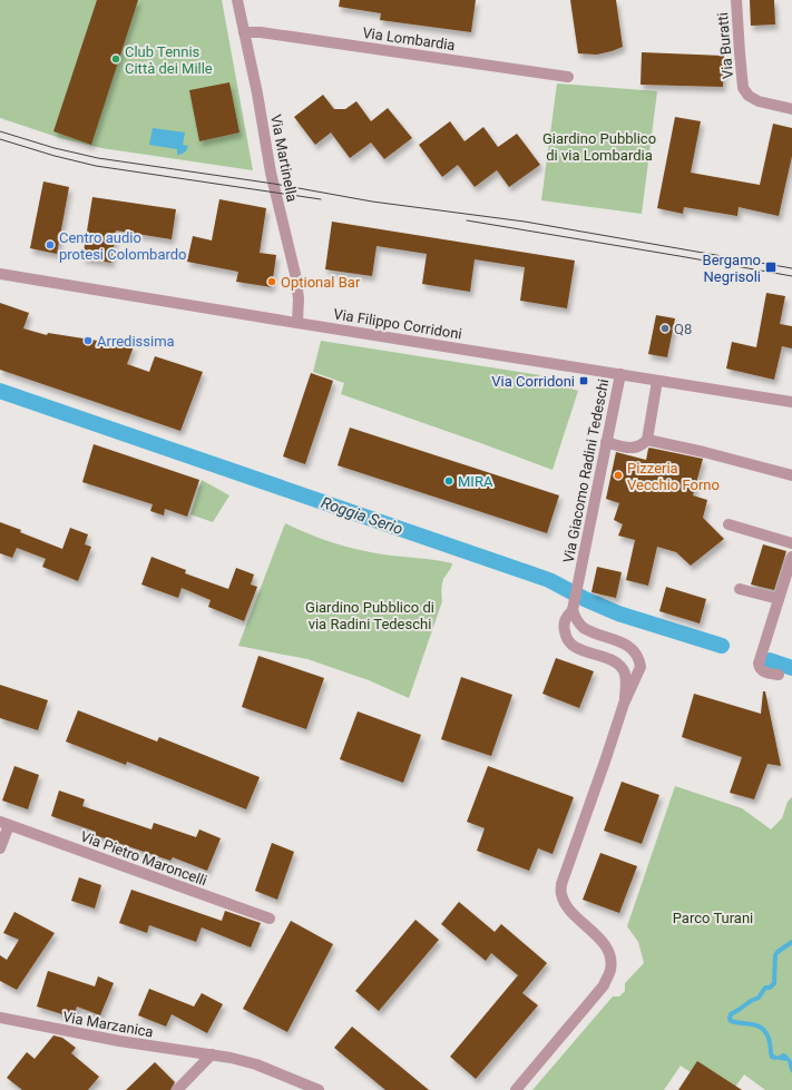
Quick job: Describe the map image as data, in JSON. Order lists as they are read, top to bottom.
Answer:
{
  "streets": {
    "street": [
      "Via Lombardia",
      "Via Buratti",
      "Via Martinella",
      "Via Filippo Corridoni",
      "Via Giacomo Radini Tedeschi",
      "Via Pietro Maroncelli",
      "Via Marzanica"
    ]
  },
  "crossings": [
    ["Via Lombardia", "Via Martinella"],
    ["Via Martinella", "Via Filippo Corridoni"],
    ["Via Filippo Corridoni", "Via Giacomo Radini Tedeschi"]
  ],
  "water": ["Roggia Serio"],
  "parks": ["Giardino Pubblico di via Lombardia", "Giardino Pubblico di via Radini Tedeschi", "Parco Turani"],
  "places": {
    "other": [
      "Club Tennis Città dei Mille",
      "Centro audio protesi Colombardo",
      "Optional Bar",
      "Q8",
      "Arredissima",
      "Pizzeria Vecchio Forno",
      "MIRA"
    ],
    "transit": ["Bergamo Negrisoli", "Via Corridoni"]
  }
}
